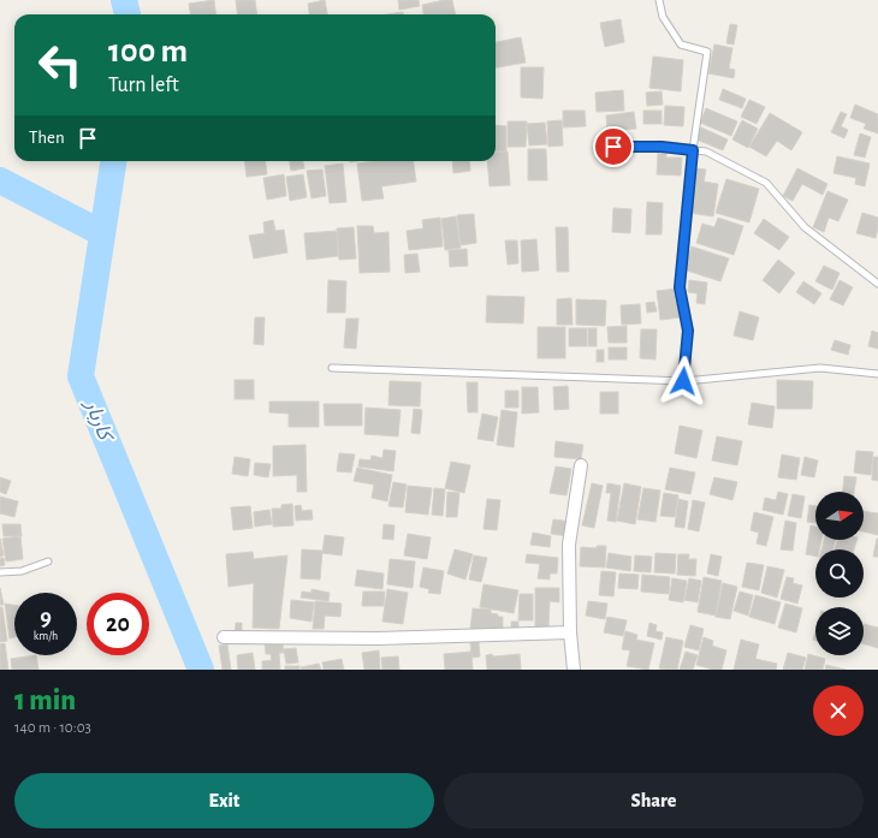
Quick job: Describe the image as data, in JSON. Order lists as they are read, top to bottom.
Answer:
{
  "water": ["کاربار"],
  "north": "right",
  "page": {
    "turn": ["100 m", "Turn left"],
    "then": "Then",
    "speed": "9 km/h",
    "limit": "20",
    "heading": ["1 min", "140 m · 10:03"],
    "buttons": ["Exit", "Share"]
  }
}
